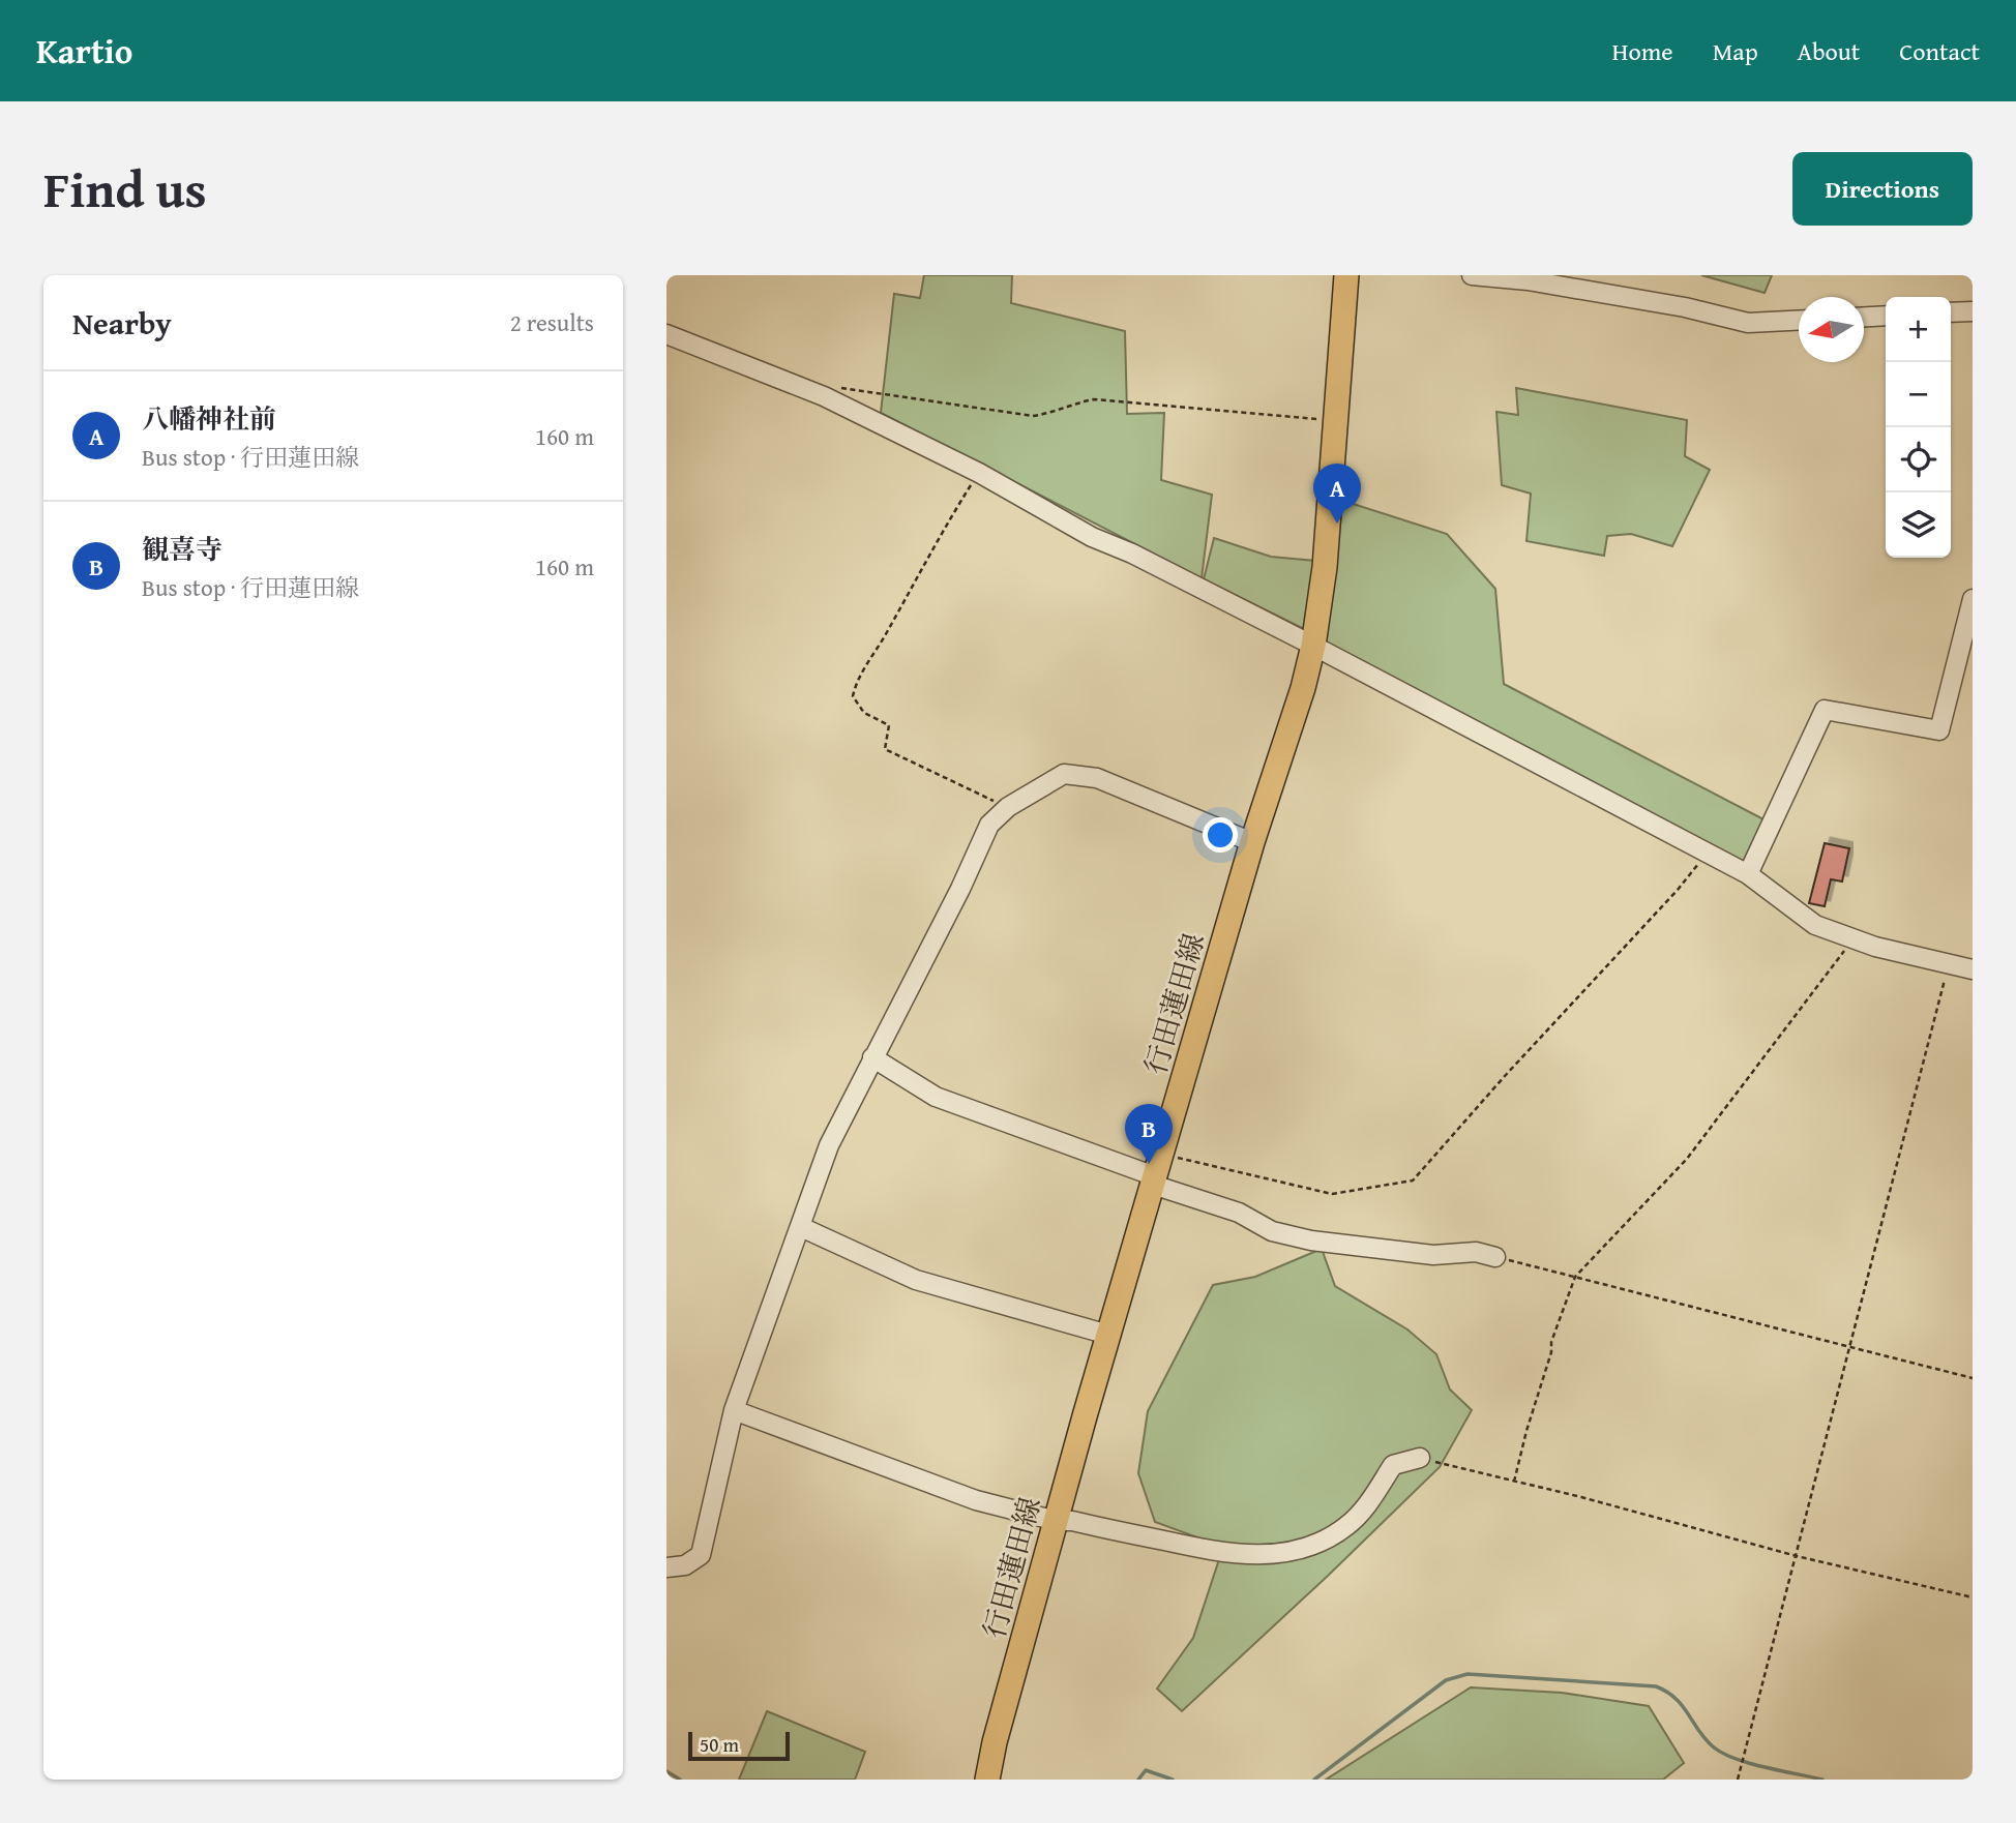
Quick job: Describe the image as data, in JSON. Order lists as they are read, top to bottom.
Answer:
{
  "streets": {
    "main road": ["行田蓮田線"]
  },
  "scale_bar": "50 m",
  "north": "left",
  "page": {
    "header": "Kartio",
    "nav": [
      "Home",
      "Map",
      "About",
      "Contact"
    ],
    "title": "Find us",
    "buttons": "Directions",
    "heading": ["Nearby", "2 results"],
    "map_buttons": ["+", "−"],
    "list": [
      {
        "mark": "A",
        "name": "八幡神社前",
        "note": "Bus stop · 行田蓮田線",
        "value": "160 m"
      },
      {
        "mark": "B",
        "name": "観喜寺",
        "note": "Bus stop · 行田蓮田線",
        "value": "160 m"
      }
    ],
    "pins": ["A", "B"],
    "scale": "50 m"
  }
}
